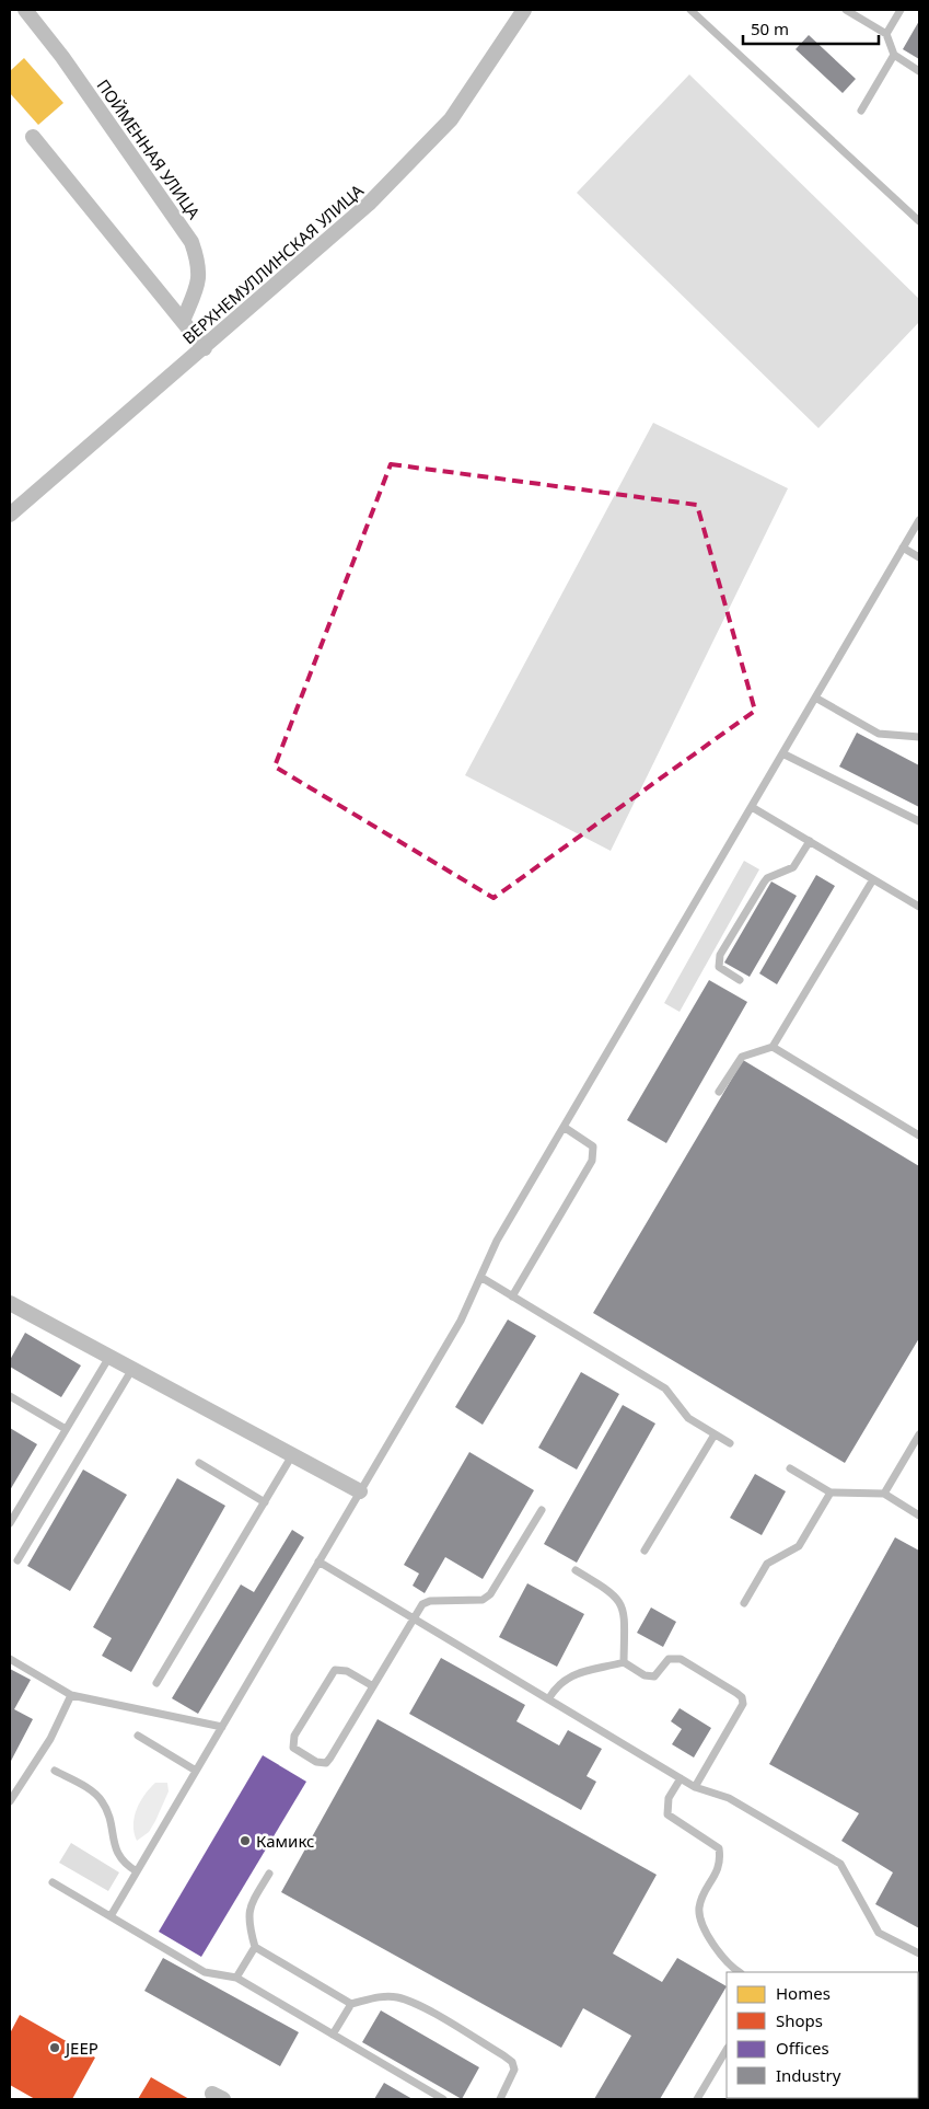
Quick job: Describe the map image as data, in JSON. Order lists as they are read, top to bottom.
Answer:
{
  "streets": {
    "street": ["ПОЙМЕННАЯ УЛИЦА", "ВЕРХНЕМУЛЛИНСКАЯ УЛИЦА"]
  },
  "places": ["Камикс", "JEEP"],
  "legend": [
    "Homes",
    "Shops",
    "Offices",
    "Industry"
  ],
  "scale_bar": "50 m"
}
